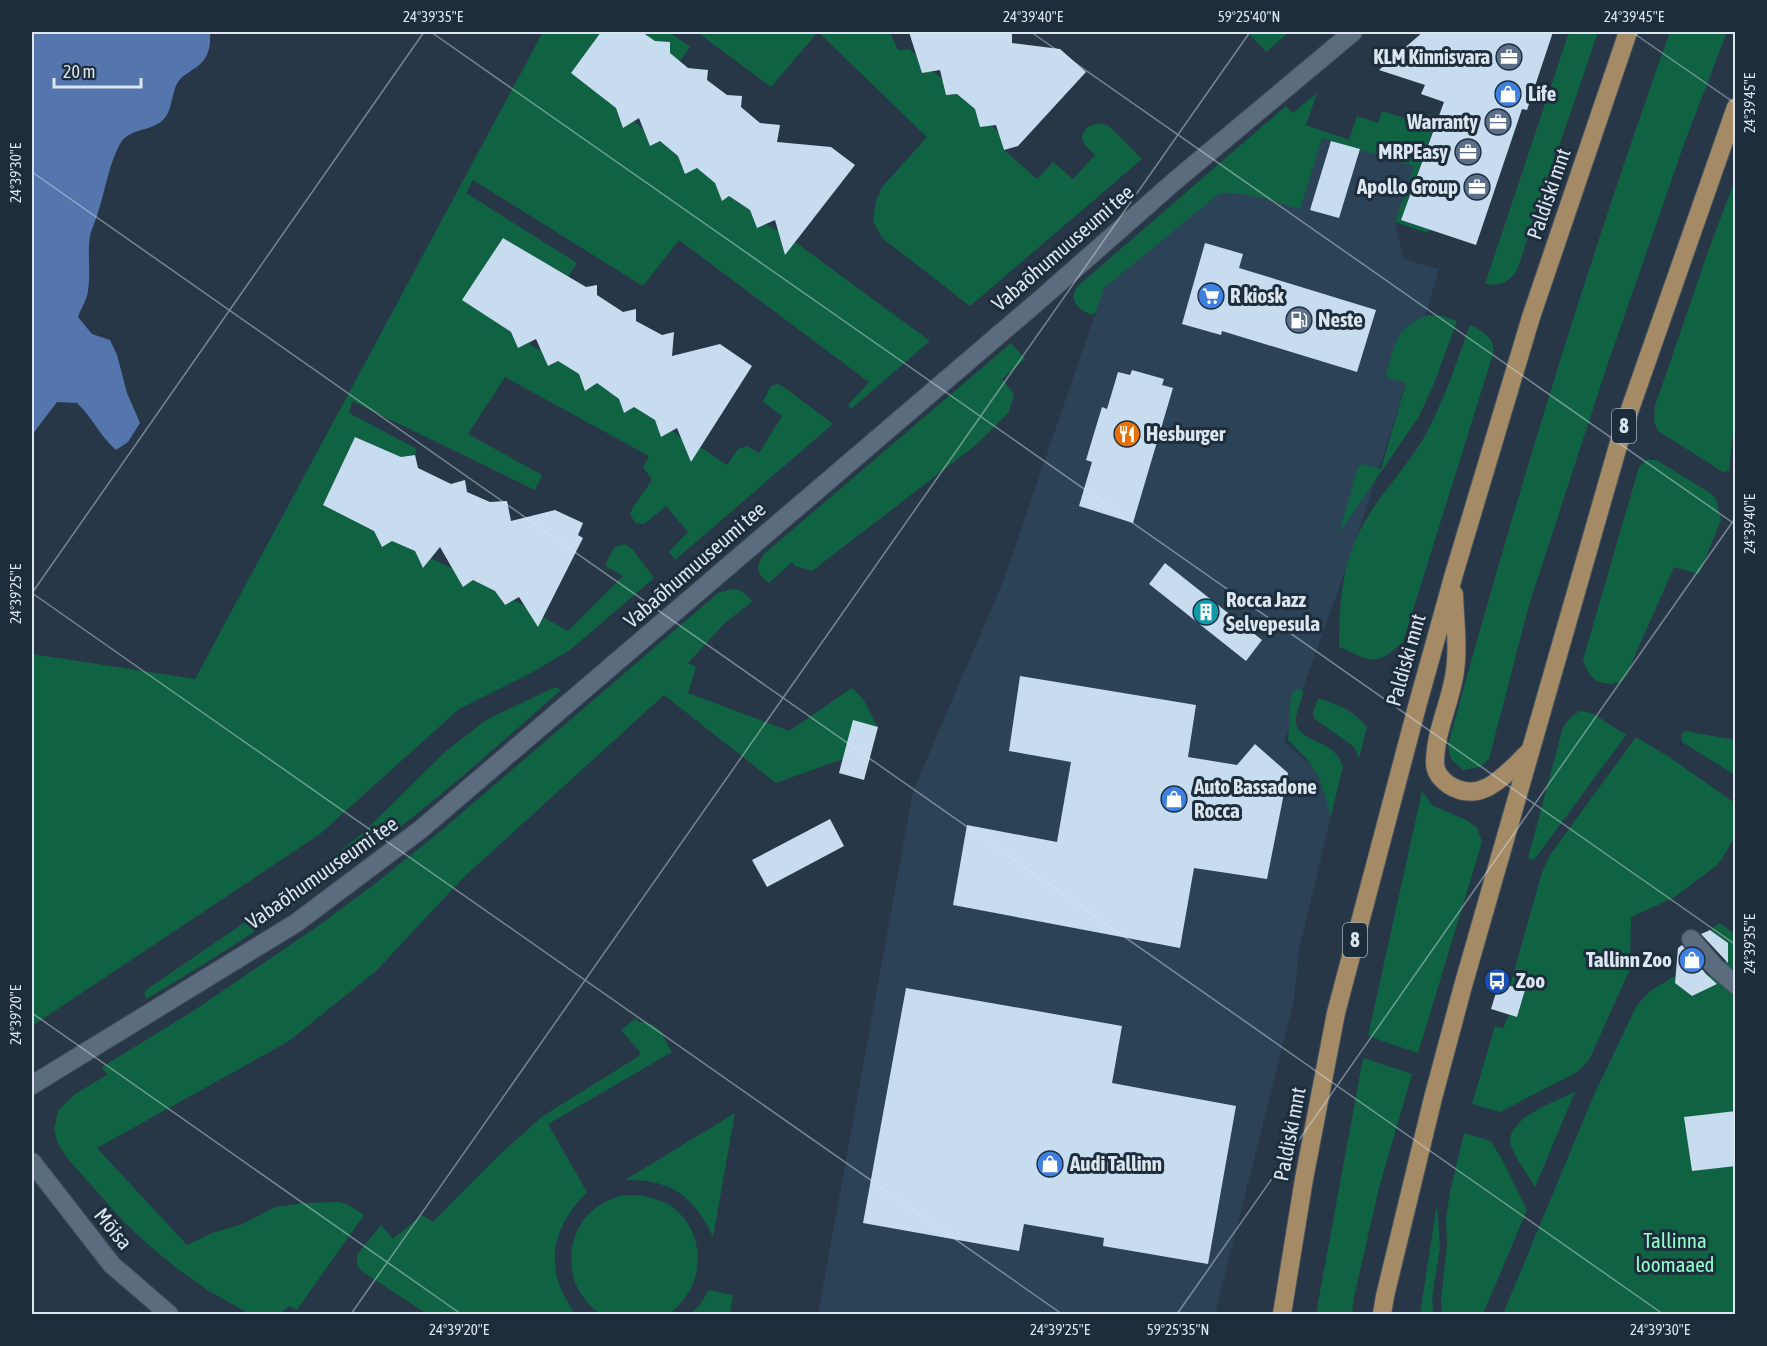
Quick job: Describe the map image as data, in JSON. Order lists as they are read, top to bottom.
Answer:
{
  "streets": {
    "main road": ["Paldiski mnt", "8"],
    "street": ["Vabaõhumuuseumi tee", "Mõisa"]
  },
  "parks": ["Tallinna loomaaed"],
  "places": {
    "office": [
      "KLM Kinnisvara",
      "Warranty",
      "MRPEasy",
      "Apollo Group"
    ],
    "shop": [
      "Life",
      "Auto Bassadone Rocca",
      "Tallinn Zoo",
      "Audi Tallinn"
    ],
    "supermarket": ["R kiosk"],
    "fuel station": ["Neste"],
    "restaurant": ["Hesburger"],
    "building": ["Rocca Jazz Selvepesula"],
    "bus stop": ["Zoo"]
  },
  "scale_bar": "20 m",
  "coordinates": [
    "24°39'35\"E",
    "24°39'40\"E",
    "59°25'40\"N",
    "24°39'45\"E",
    "24°39'30\"E",
    "24°39'25\"E",
    "24°39'20\"E",
    "59°25'35\"N"
  ]
}
